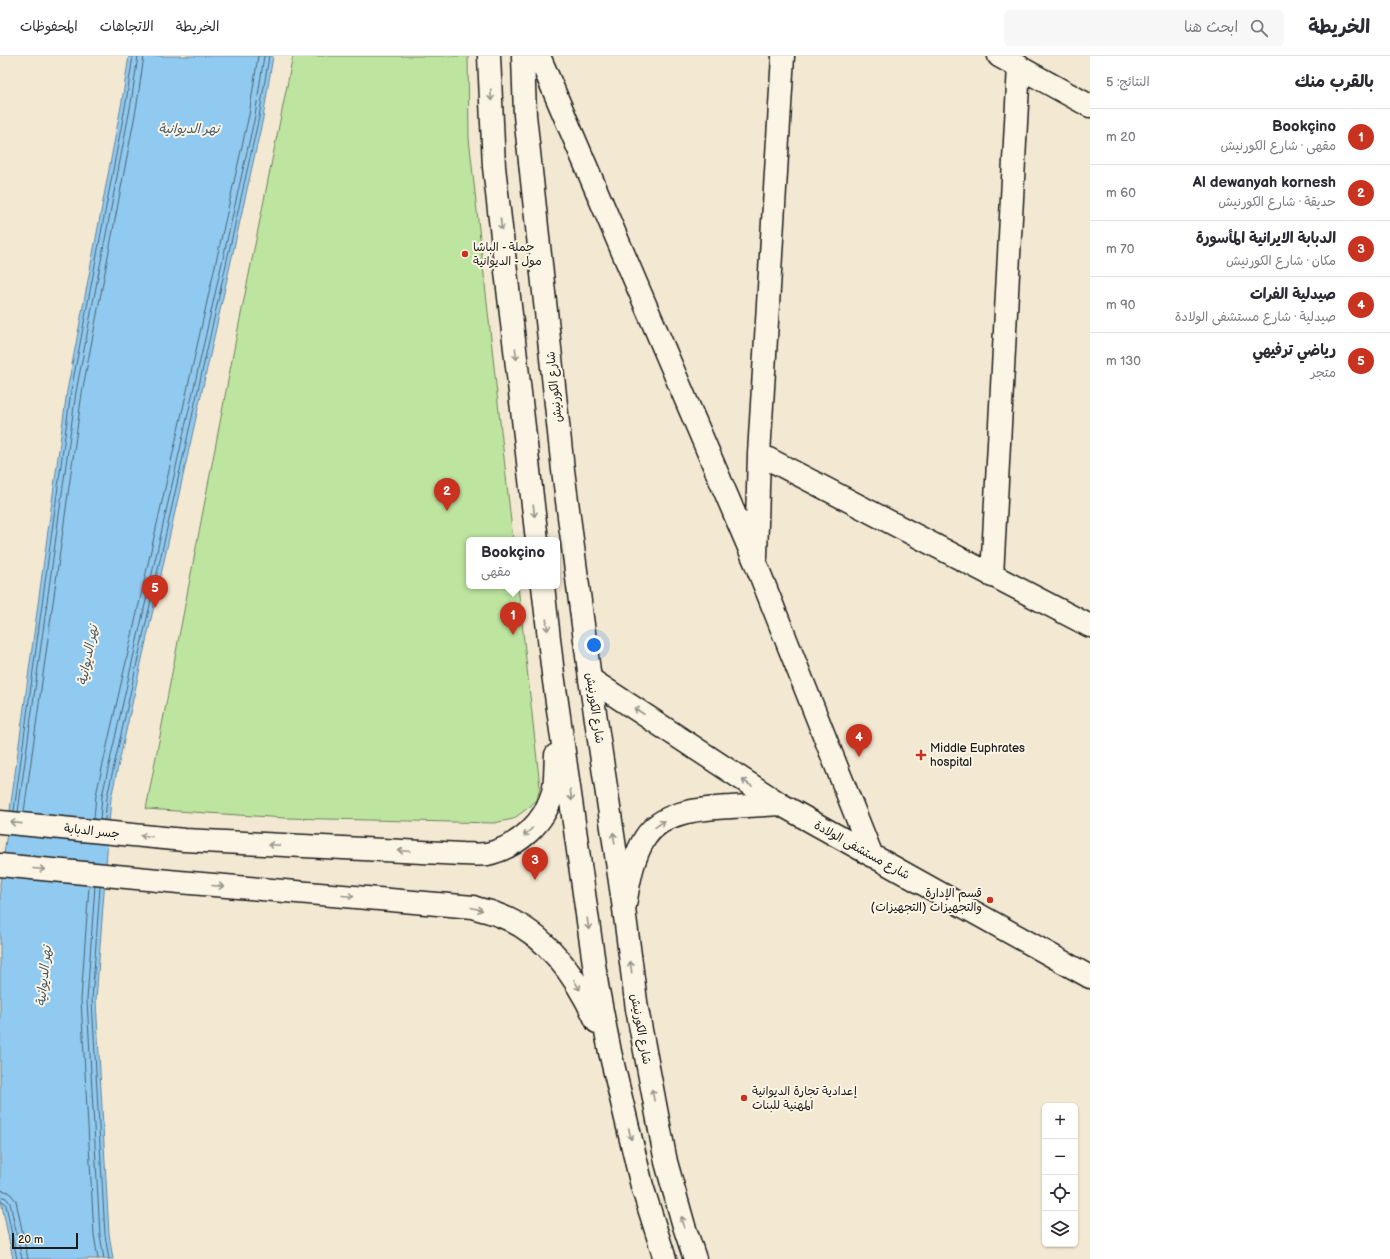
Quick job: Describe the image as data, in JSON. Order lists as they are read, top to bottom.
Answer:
{
  "streets": {
    "main road": ["شارع الكورنيش", "جسر الدبابة", "شارع مستشفى الولادة"]
  },
  "crossings": [
    ["شارع الكورنيش", "شارع مستشفى الولادة"]
  ],
  "one_way": ["جسر الدبابة", "شارع مستشفى الولادة"],
  "water": ["نهر الديوانية"],
  "places": {
    "other": ["جملة - الباشا مول - الديوانية", "قسم الإدارة والتجهيزات (التجهيزات)", "إعدادية تجارة الديوانية المهنية للبنات"],
    "health": ["Middle Euphrates hospital"]
  },
  "scale_bar": "20 m",
  "page": {
    "header": "الخريطة",
    "search": "ابحث هنا",
    "nav": ["الخريطة", "الاتجاهات", "المحفوظات"],
    "heading": ["بالقرب منك", "النتائج: 5"],
    "list": [
      {
        "mark": "1",
        "name": "Bookçino",
        "note": "مقهى · شارع الكورنيش",
        "value": "20 m"
      },
      {
        "mark": "2",
        "name": "Al dewanyah kornesh",
        "note": "حديقة · شارع الكورنيش",
        "value": "60 m"
      },
      {
        "mark": "3",
        "name": "الدبابة الايرانية المأسورة",
        "note": "مكان · شارع الكورنيش",
        "value": "70 m"
      },
      {
        "mark": "4",
        "name": "صيدلية الفرات",
        "note": "صيدلية · شارع مستشفى الولادة",
        "value": "90 m"
      },
      {
        "mark": "5",
        "name": "رياضي ترفيهي",
        "note": "متجر",
        "value": "130 m"
      }
    ],
    "pins": [
      "2",
      "5",
      "1",
      "4",
      "3"
    ],
    "popup": ["Bookçino", "مقهى"],
    "map_buttons": ["+", "−"],
    "scale": "20 m"
  }
}
